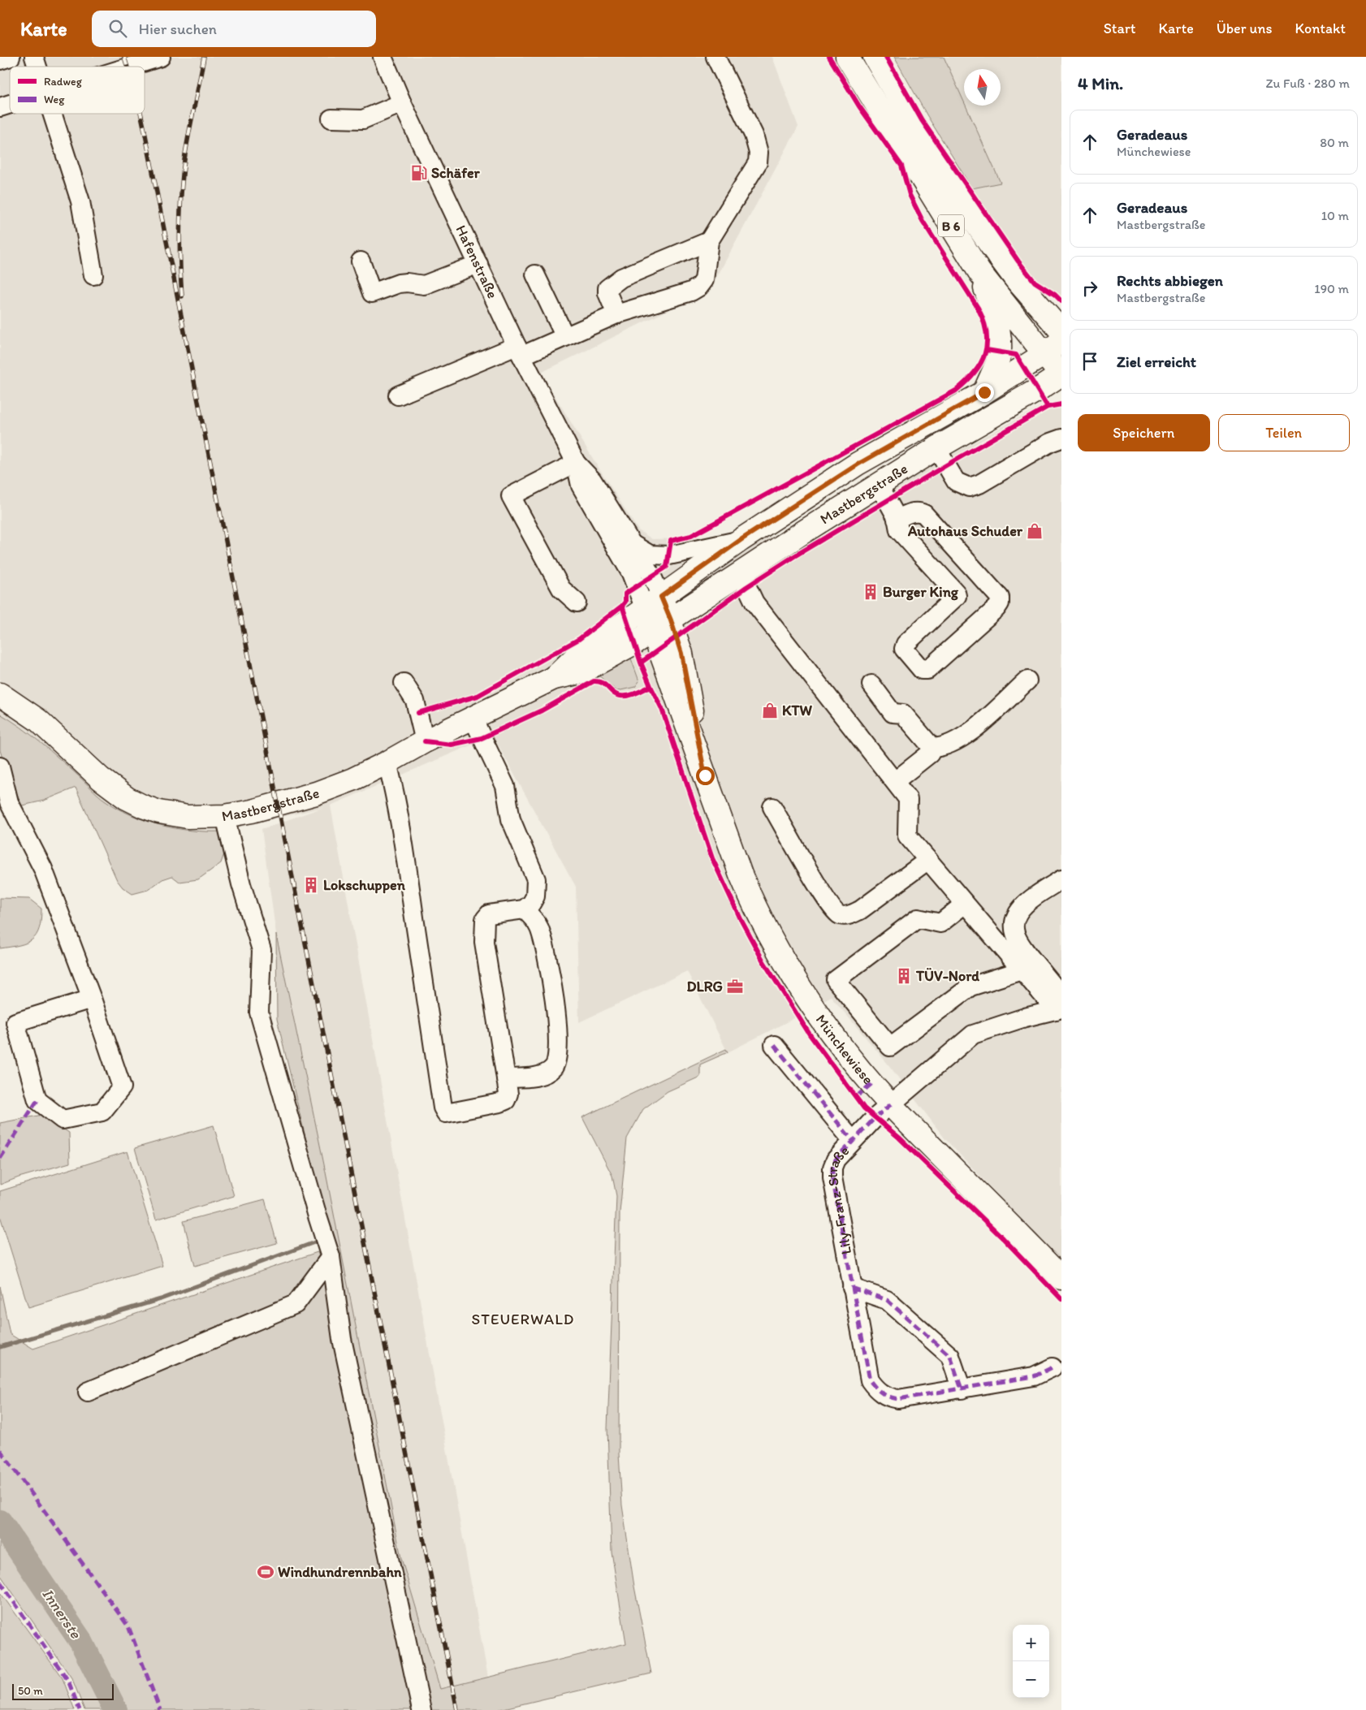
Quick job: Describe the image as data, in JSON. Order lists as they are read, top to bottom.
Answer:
{
  "streets": {
    "main road": ["B 6", "Mastbergstraße", "Münchewiese"],
    "street": ["Hafenstraße", "Lily-Franz-Straße"]
  },
  "crossings": [
    ["B 6", "Mastbergstraße"],
    ["Hafenstraße", "Mastbergstraße"],
    ["Mastbergstraße", "Münchewiese"],
    ["Münchewiese", "Lily-Franz-Straße"]
  ],
  "districts": ["STEUERWALD"],
  "water": ["Innerste"],
  "places": {
    "fuel station": ["Schäfer"],
    "shop": ["Autohaus Schuder", "KTW"],
    "building": ["Burger King", "Lokschuppen", "TÜV-Nord"],
    "office": ["DLRG"],
    "sports": ["Windhundrennbahn"]
  },
  "legend": ["Radweg", "Weg"],
  "scale_bar": "50 m",
  "north": "top",
  "page": {
    "header": "Karte",
    "search": "Hier suchen",
    "nav": [
      "Start",
      "Karte",
      "Über uns",
      "Kontakt"
    ],
    "heading": ["4 Min.", "Zu Fuß · 280 m"],
    "list": [
      ["Geradeaus", "Münchewiese", "80 m"],
      ["Geradeaus", "Mastbergstraße", "10 m"],
      ["Rechts abbiegen", "Mastbergstraße", "190 m"],
      "Ziel erreicht"
    ],
    "buttons": ["Speichern", "Teilen"],
    "map_buttons": ["+", "−"],
    "scale": "50 m"
  }
}
